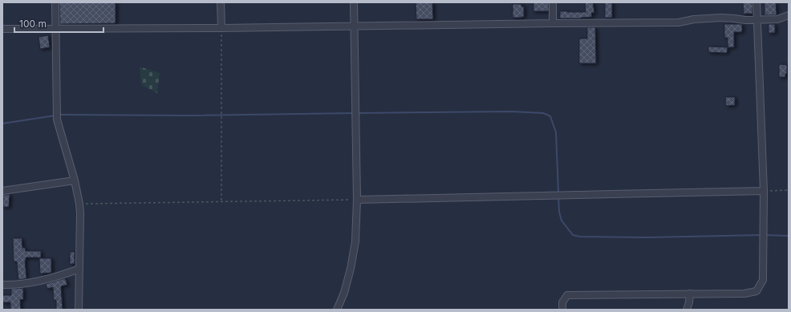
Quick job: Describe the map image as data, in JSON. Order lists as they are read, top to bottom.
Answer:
{
  "scale_bar": "100 m"
}
